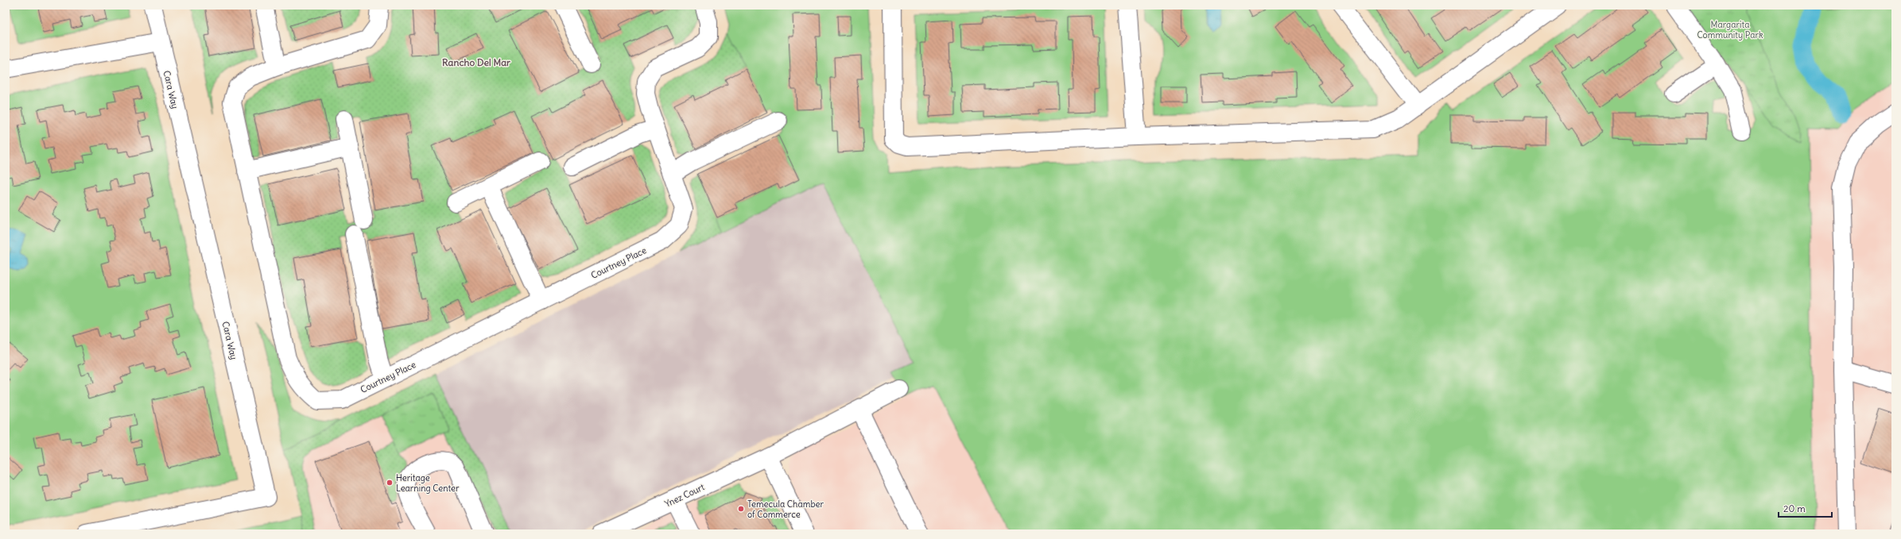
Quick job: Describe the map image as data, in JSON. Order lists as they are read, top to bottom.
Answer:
{
  "streets": {
    "street": ["Cara Way", "Courtney Place", "Ynez Court"]
  },
  "districts": ["Rancho Del Mar"],
  "parks": ["Margarita Community Park"],
  "places": ["Heritage Learning Center", "Temecula Chamber of Commerce"],
  "scale_bar": "20 m"
}
